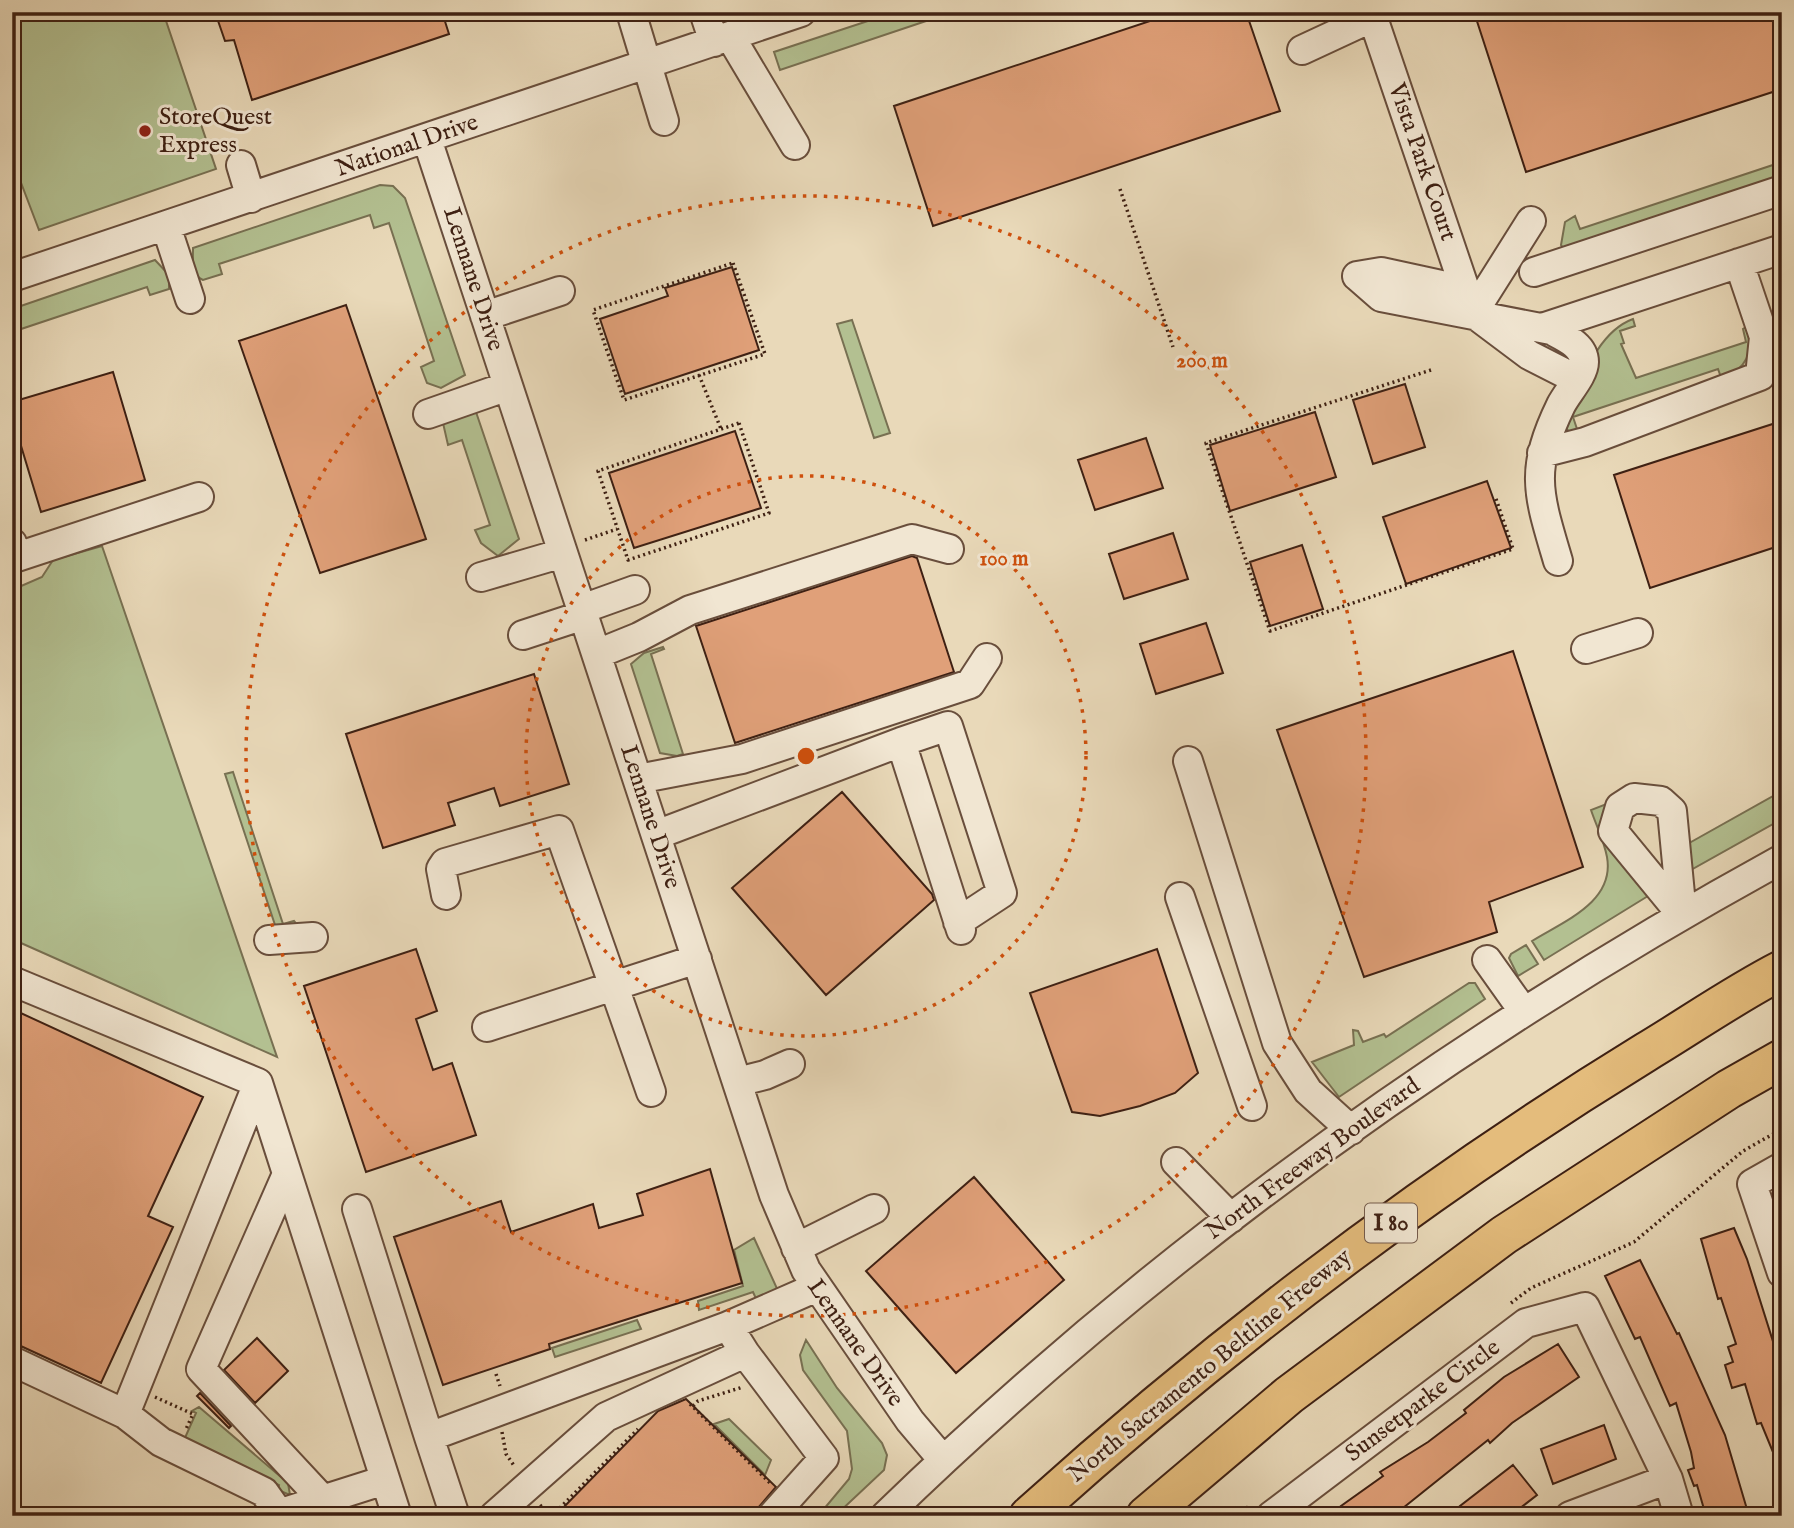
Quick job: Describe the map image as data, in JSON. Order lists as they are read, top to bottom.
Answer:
{
  "streets": {
    "highway": ["I 80", "North Sacramento Beltline Freeway"],
    "street": [
      "National Drive",
      "Vista Park Court",
      "Lennane Drive",
      "North Freeway Boulevard",
      "Sunsetparke Circle"
    ]
  },
  "crossings": [
    ["National Drive", "Lennane Drive"],
    ["Lennane Drive", "North Freeway Boulevard"]
  ],
  "places": ["StoreQuest Express"],
  "rings": ["200 m", "100 m"]
}
